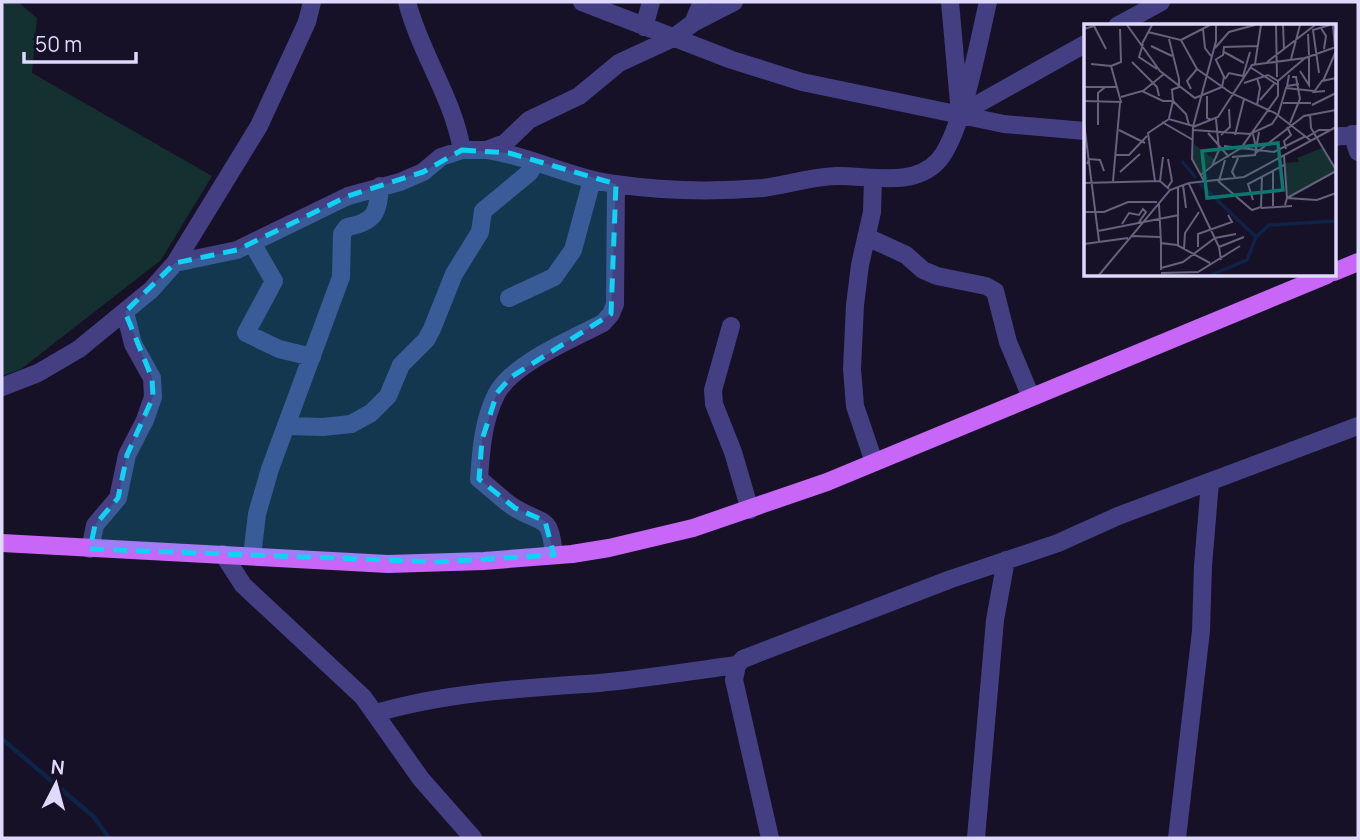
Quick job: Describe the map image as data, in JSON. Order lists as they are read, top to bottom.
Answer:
{
  "scale_bar": "50 m",
  "north": "top"
}
